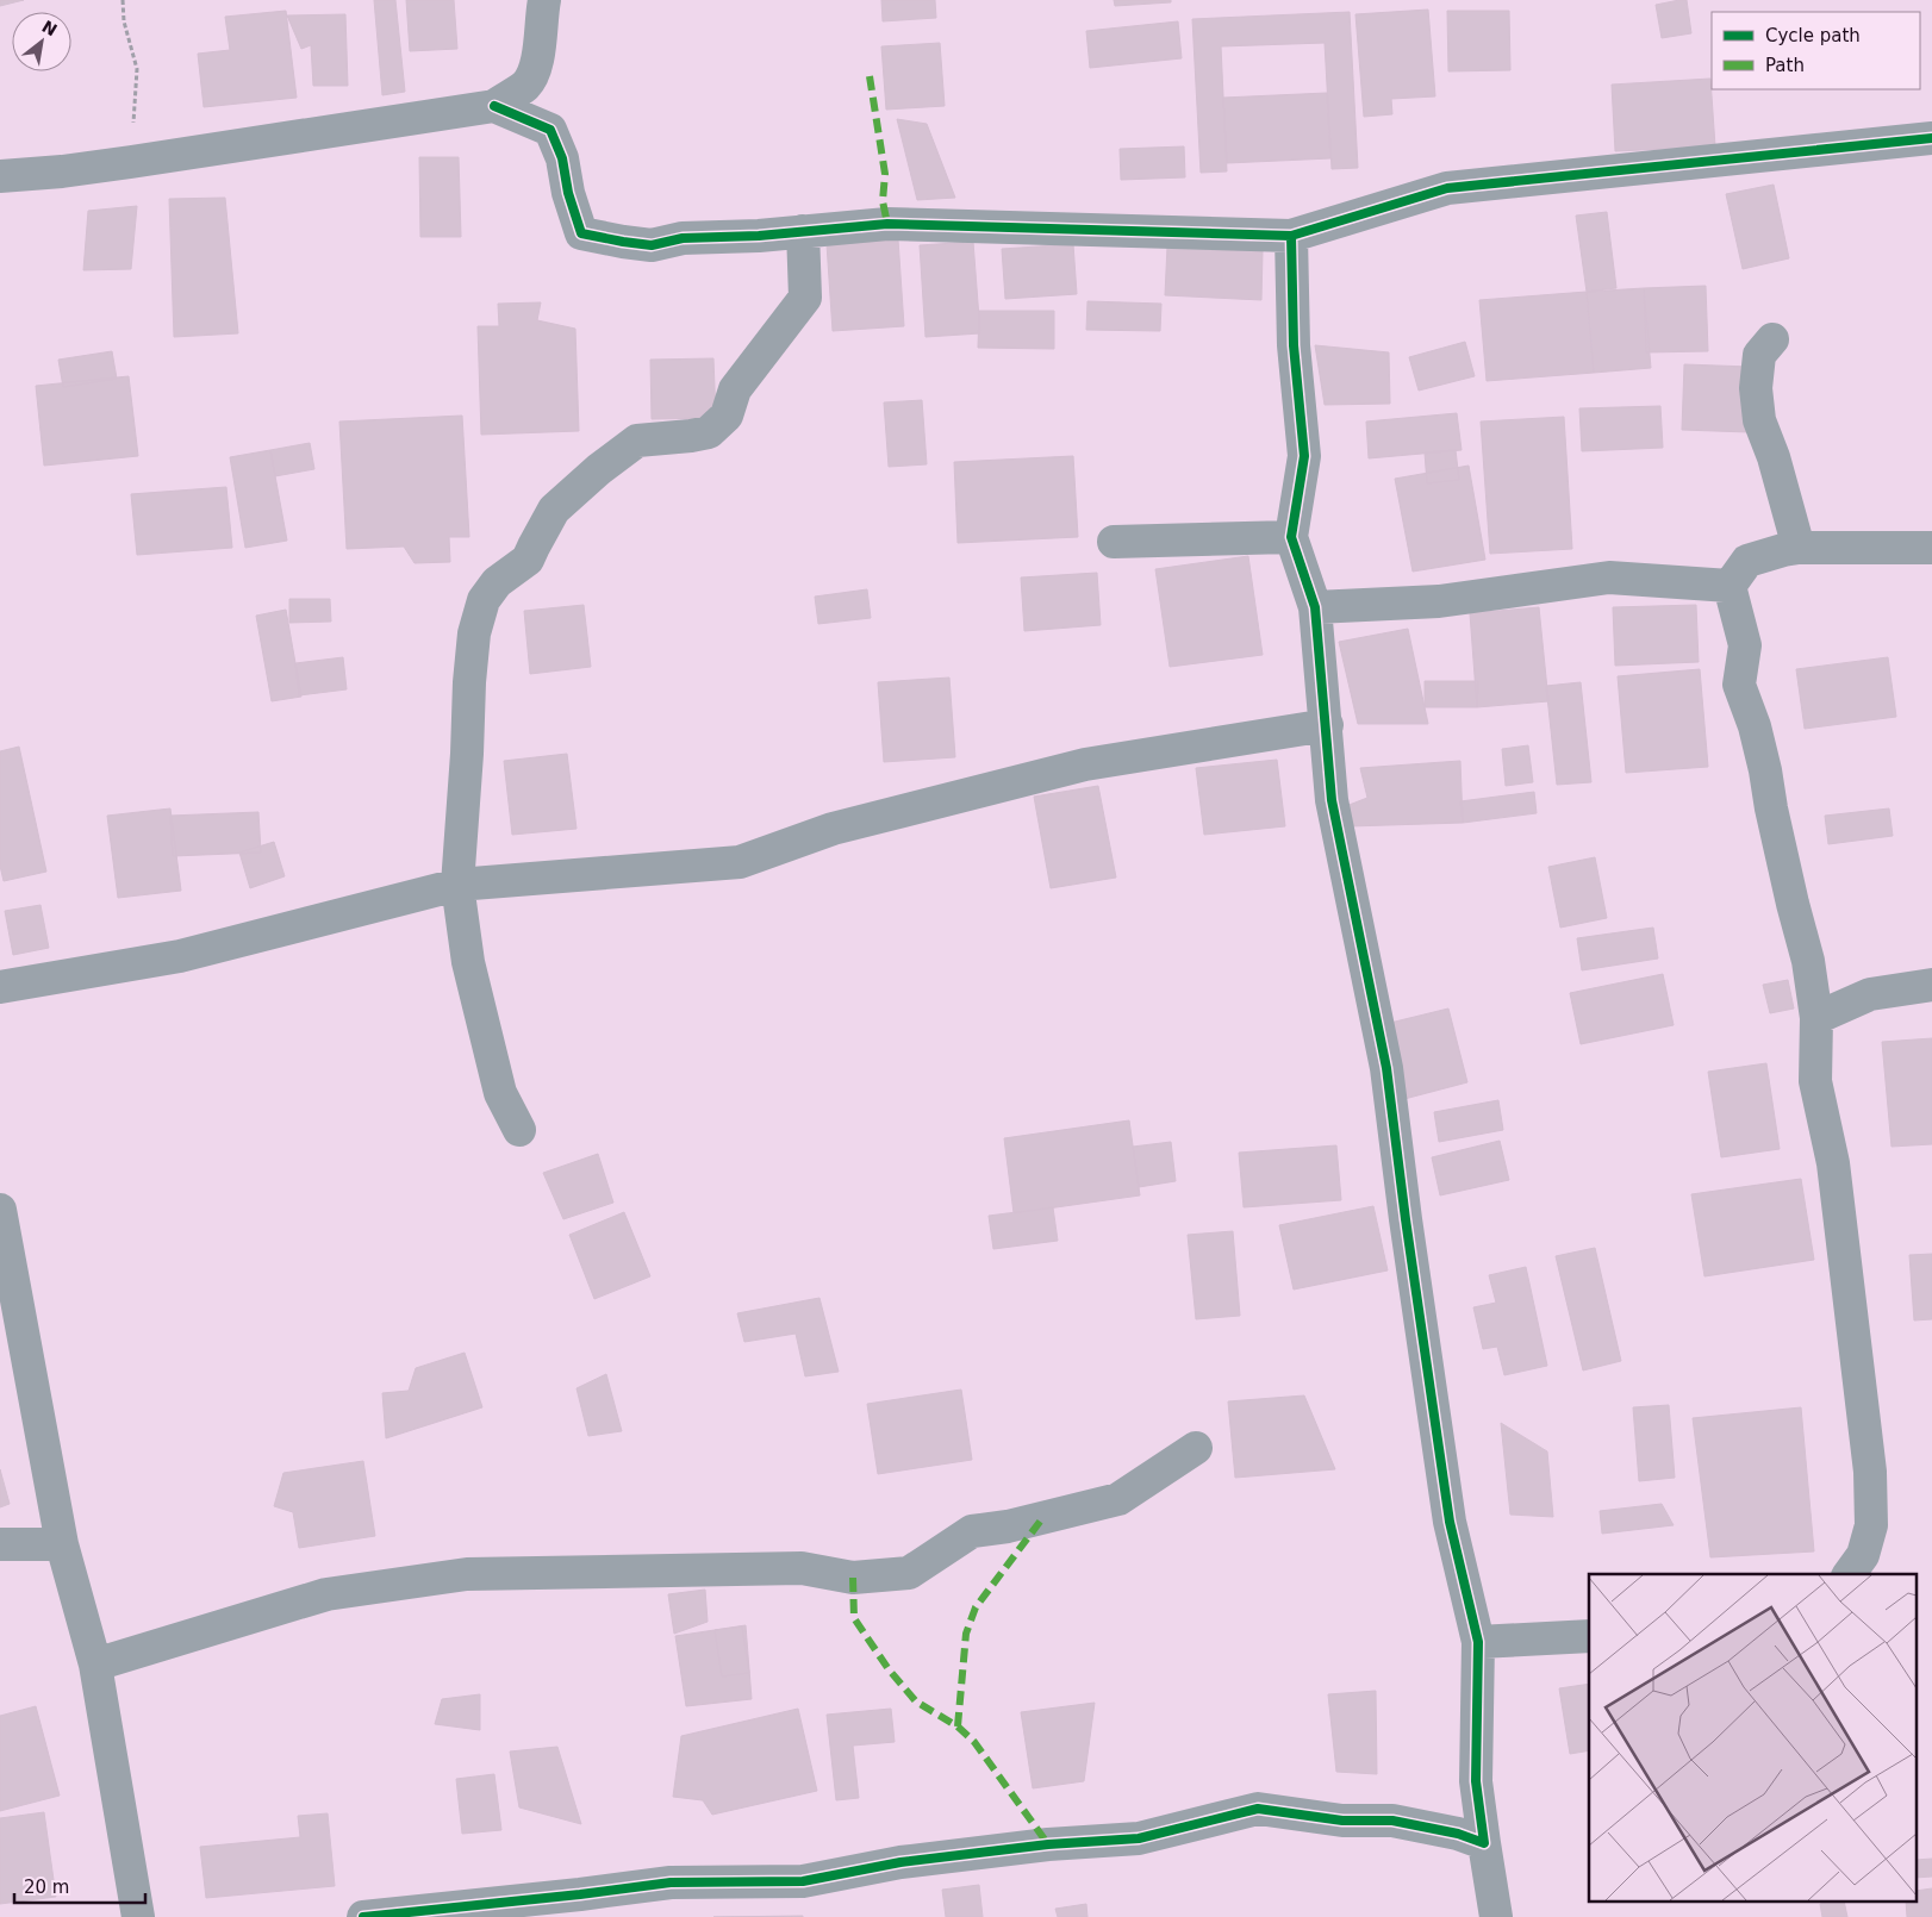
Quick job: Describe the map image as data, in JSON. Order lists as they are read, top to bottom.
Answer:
{
  "legend": ["Cycle path", "Path"],
  "scale_bar": "20 m",
  "north": "top right"
}
